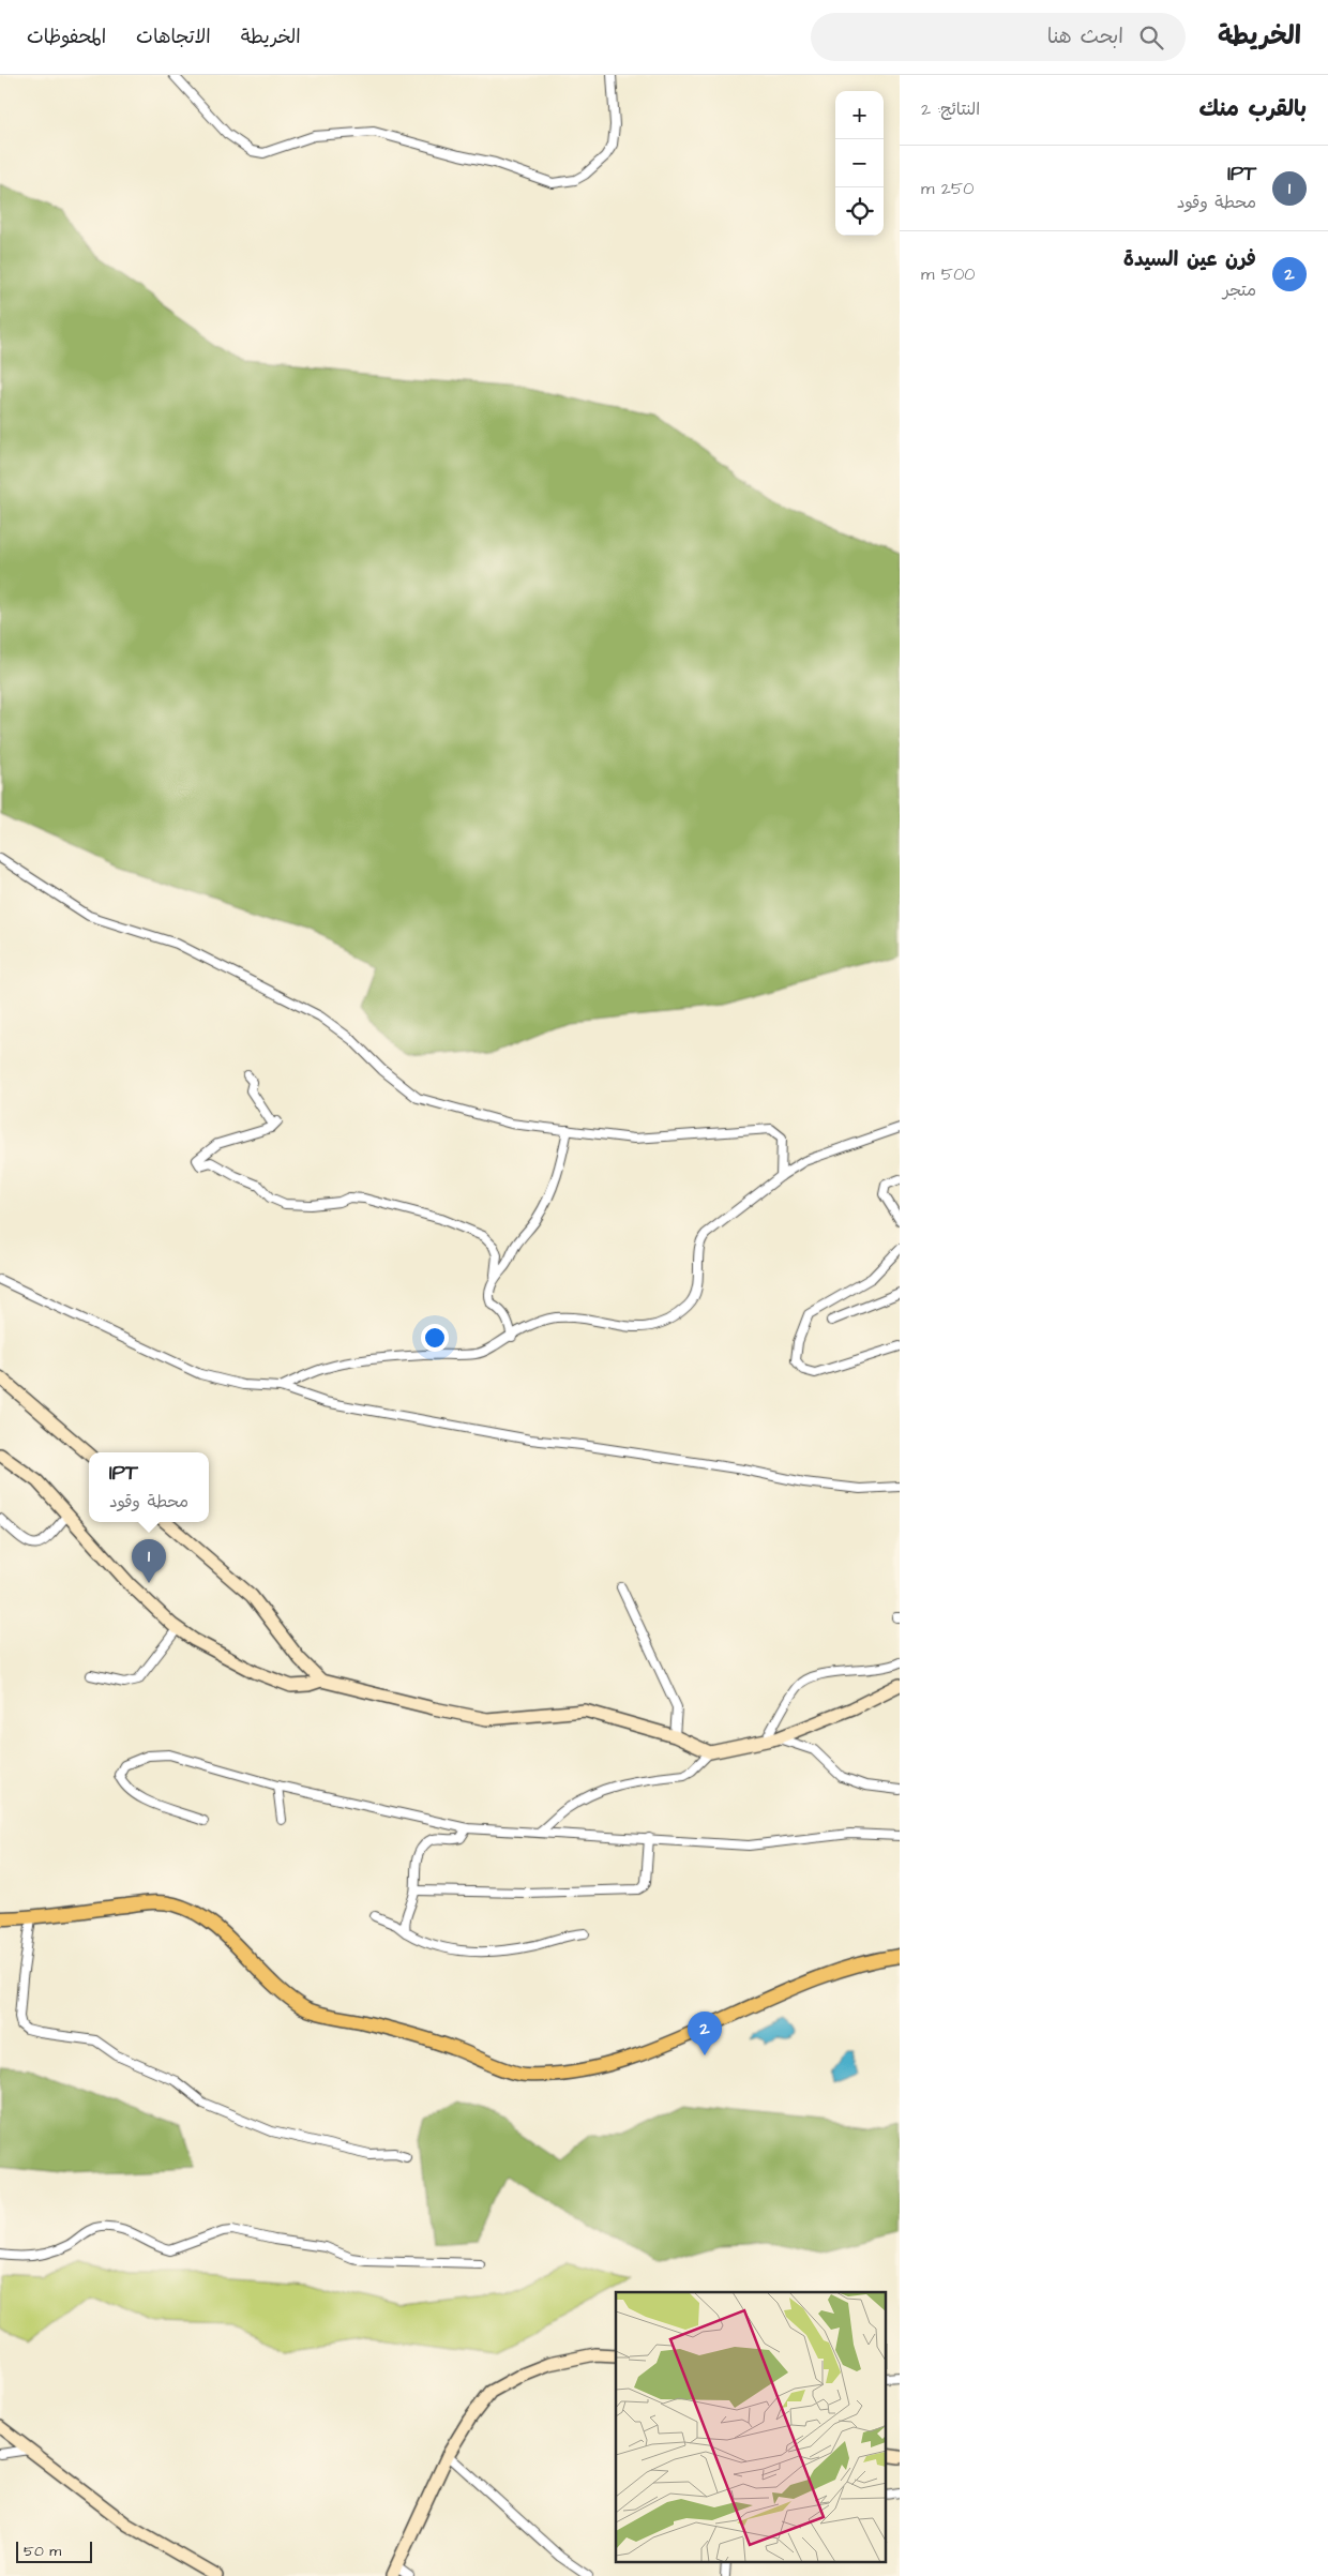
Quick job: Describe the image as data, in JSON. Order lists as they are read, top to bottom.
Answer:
{
  "scale_bar": "50 m",
  "page": {
    "header": "الخريطة",
    "search": "ابحث هنا",
    "nav": ["الخريطة", "الاتجاهات", "المحفوظات"],
    "heading": ["بالقرب منك", "النتائج: 2"],
    "map_buttons": ["+", "−"],
    "list": [
      {
        "mark": "1",
        "name": "IPT",
        "note": "محطة وقود",
        "value": "250 m"
      },
      {
        "mark": "2",
        "name": "فرن عين السيدة",
        "note": "متجر",
        "value": "500 m"
      }
    ],
    "popup": ["IPT", "محطة وقود"],
    "pins": ["1", "2"],
    "scale": "50 m"
  }
}
